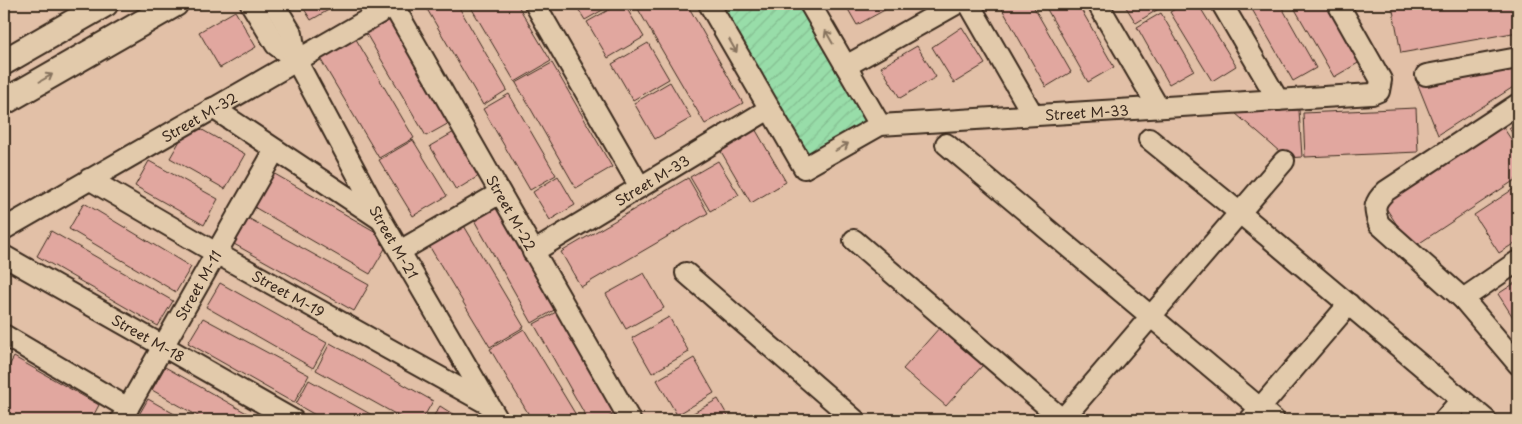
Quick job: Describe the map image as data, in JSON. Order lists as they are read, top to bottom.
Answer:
{
  "streets": {
    "street": [
      "Street M-33",
      "Street M-32",
      "Street M-22",
      "Street M-21",
      "Street M-11",
      "Street M-19",
      "Street M-18"
    ]
  },
  "crossings": [
    ["Street M-33", "Street M-22"],
    ["Street M-32", "Street M-22"],
    ["Street M-32", "Street M-21"],
    ["Street M-32", "Street M-19"],
    ["Street M-21", "Street M-19"],
    ["Street M-11", "Street M-19"],
    ["Street M-11", "Street M-18"]
  ]
}
